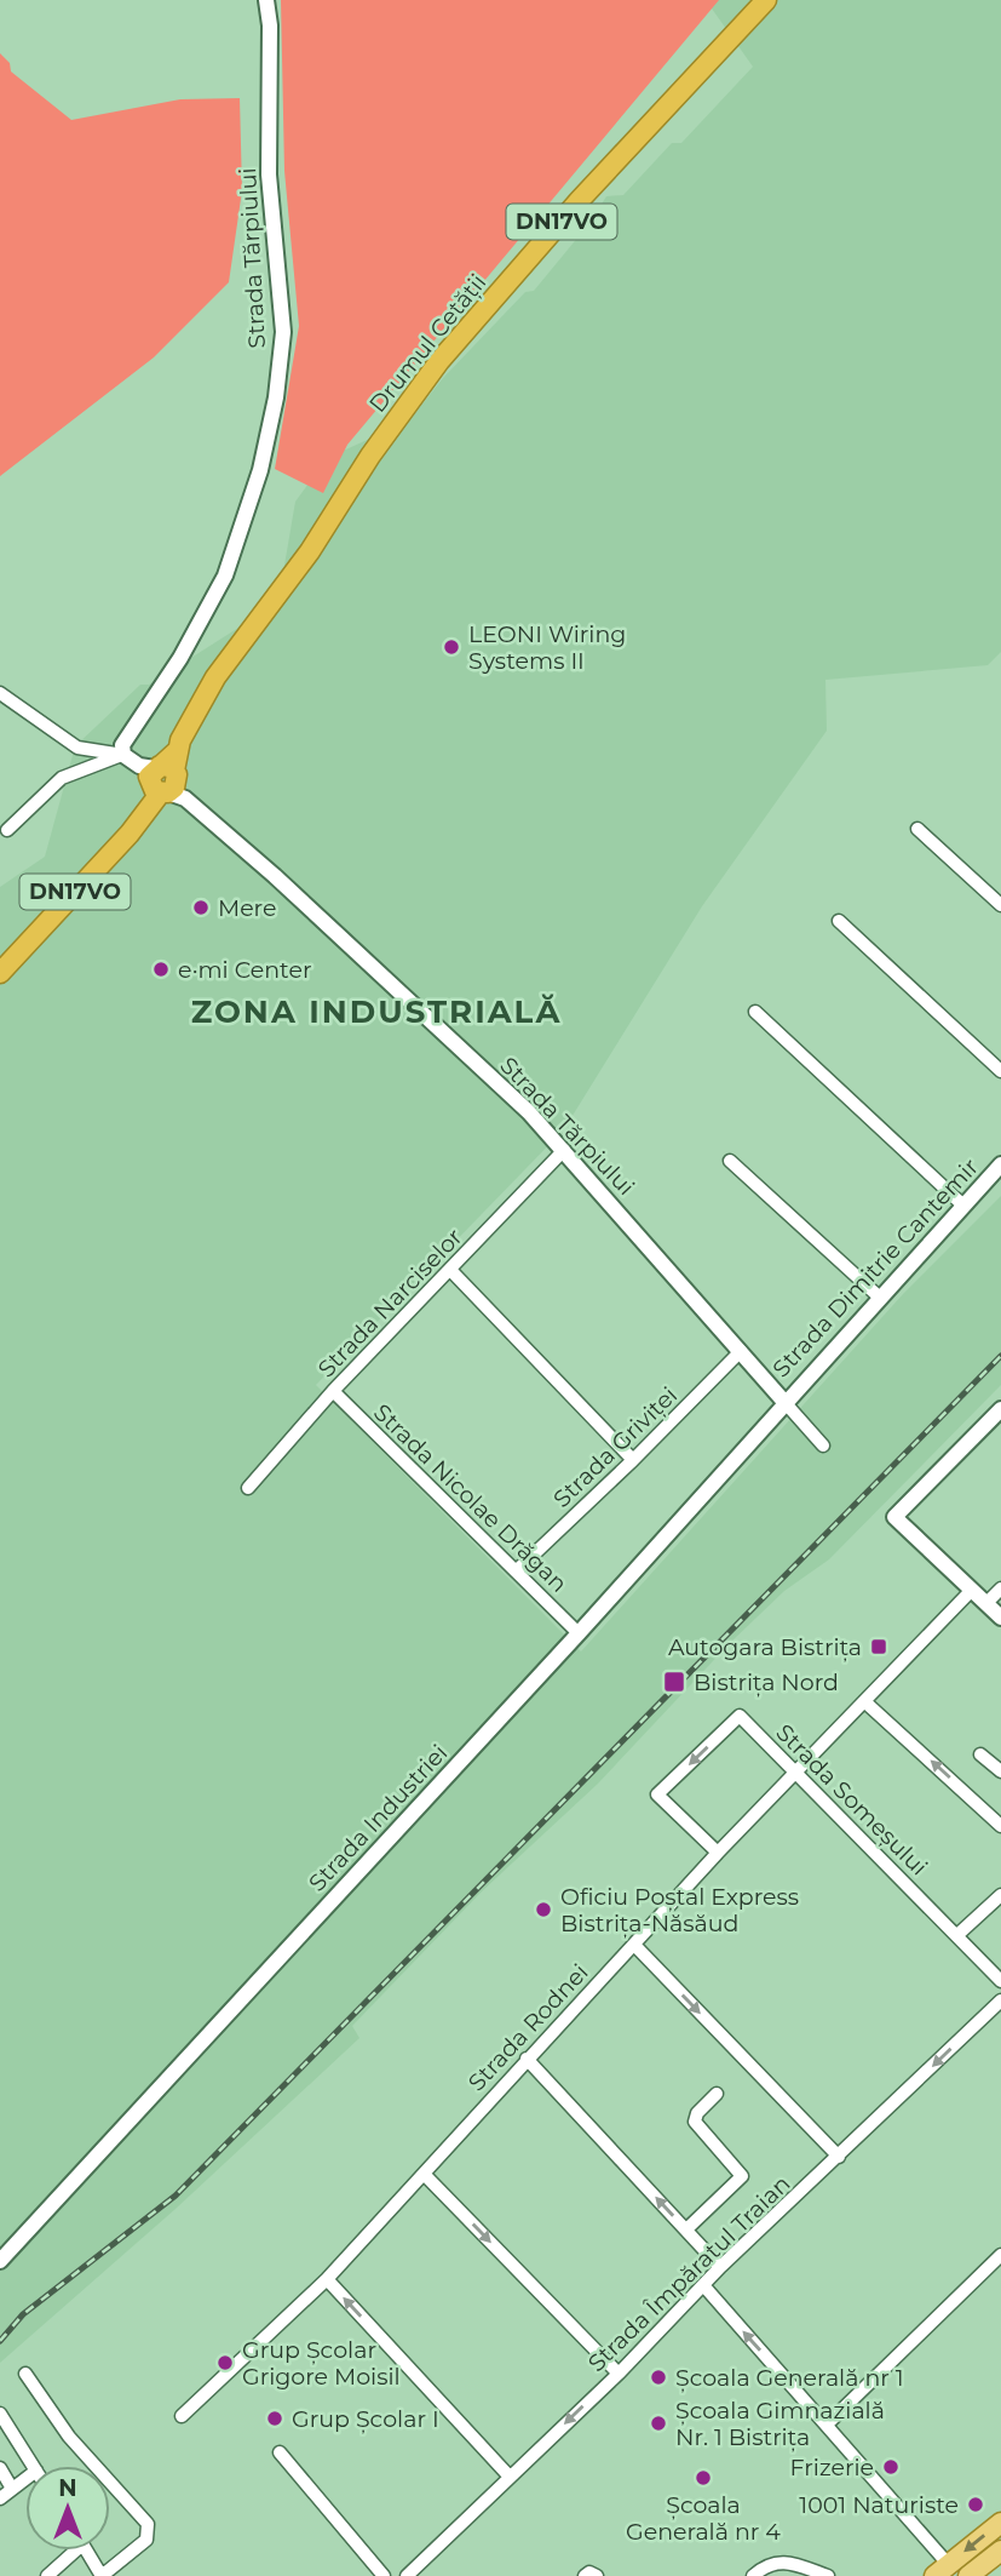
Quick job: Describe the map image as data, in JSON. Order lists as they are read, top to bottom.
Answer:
{
  "streets": {
    "highway": ["DN17VO", "Drumul Cetății"],
    "street": [
      "Strada Tărpiului",
      "Strada Dimitrie Cantemir",
      "Strada Narciselor",
      "Strada Griviței",
      "Strada Nicolae Drăgan",
      "Strada Someșului",
      "Strada Industriei",
      "Strada Rodnei",
      "Strada Împăratul Traian"
    ]
  },
  "crossings": [
    ["Strada Tărpiului", "Drumul Cetății"],
    ["Strada Tărpiului", "Strada Dimitrie Cantemir"],
    ["Strada Tărpiului", "Strada Narciselor"],
    ["Strada Tărpiului", "Strada Griviței"],
    ["Strada Tărpiului", "Strada Industriei"],
    ["Strada Dimitrie Cantemir", "Strada Industriei"],
    ["Strada Narciselor", "Strada Nicolae Drăgan"],
    ["Strada Griviței", "Strada Nicolae Drăgan"],
    ["Strada Nicolae Drăgan", "Strada Industriei"],
    ["Strada Someșului", "Strada Rodnei"]
  ],
  "one_way": ["Strada Împăratul Traian"],
  "districts": ["ZONA INDUSTRIALĂ"],
  "places": {
    "other": [
      "LEONI Wiring Systems II",
      "Mere",
      "e·mi Center",
      "Oficiu Poștal Express Bistrița-Năsăud",
      "Grup Școlar Grigore Moisil",
      "Școala Generală nr 1",
      "Grup Școlar I",
      "Școala Gimnazială Nr. 1 Bistrița",
      "Frizerie",
      "Școala Generală nr 4",
      "1001 Naturiste"
    ],
    "transit": ["Autogara Bistrița", "Bistrița Nord"]
  },
  "north": "top"
}
